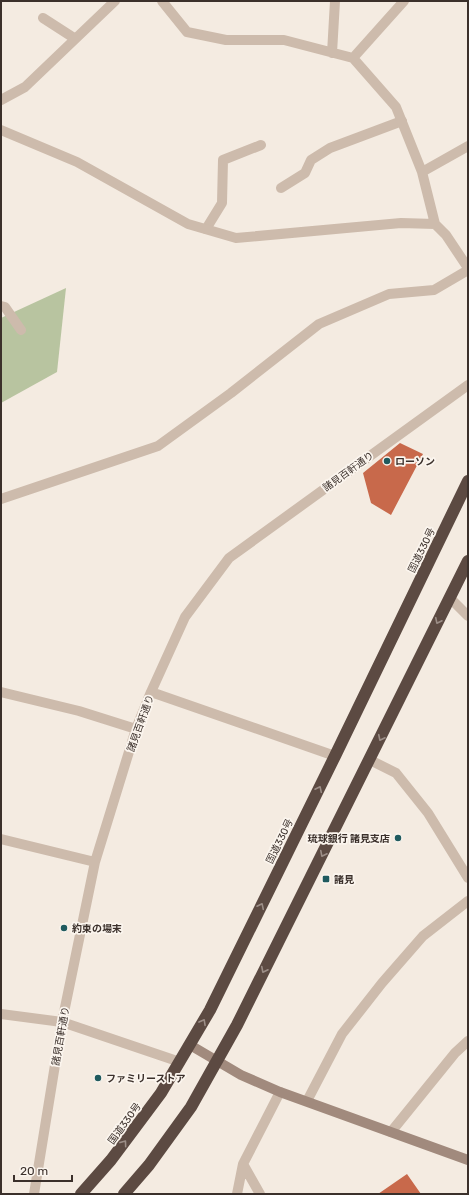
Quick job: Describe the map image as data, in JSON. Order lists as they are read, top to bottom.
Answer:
{
  "streets": {
    "highway": ["国道330号"],
    "street": ["諸見百軒通り"]
  },
  "places": {
    "other": [
      "ローソン",
      "琉球銀行 諸見支店",
      "約束の場末",
      "ファミリーストア"
    ],
    "transit": ["諸見"]
  },
  "scale_bar": "20 m"
}
